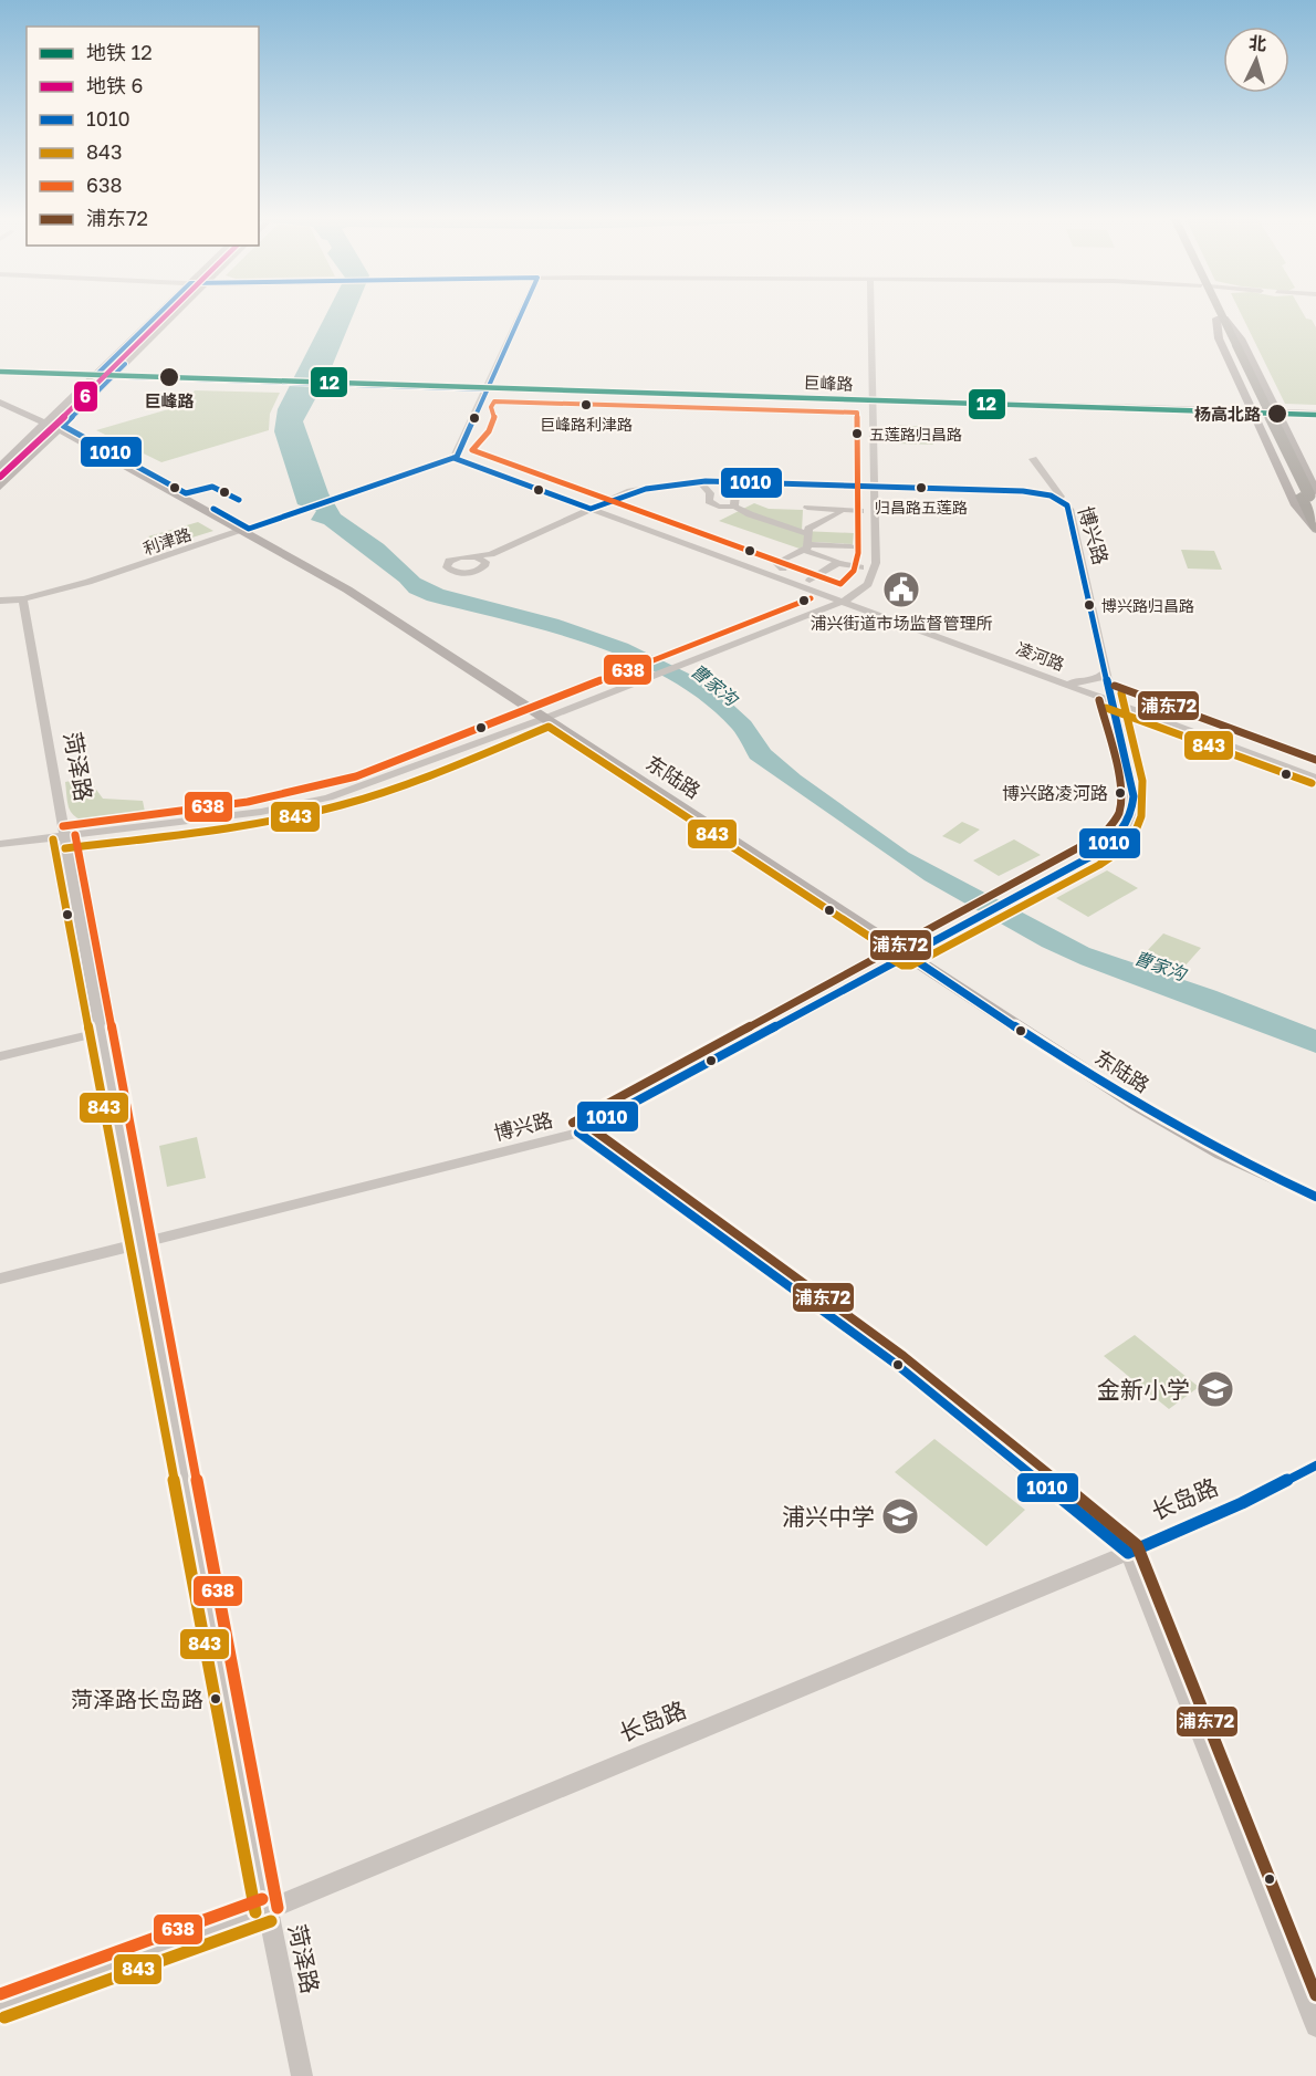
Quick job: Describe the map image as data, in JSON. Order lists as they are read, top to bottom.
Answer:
{
  "streets": {
    "main road": ["巨峰路", "东陆路"],
    "street": [
      "博兴路",
      "利津路",
      "凌河路",
      "菏泽路",
      "长岛路"
    ]
  },
  "crossings": [
    ["博兴路", "凌河路"],
    ["博兴路", "菏泽路"],
    ["博兴路", "东陆路"],
    ["利津路", "凌河路"],
    ["利津路", "菏泽路"],
    ["利津路", "东陆路"],
    ["菏泽路", "长岛路"]
  ],
  "water": ["曹家沟"],
  "places": {
    "other": [
      "巨峰路",
      "巨峰路利津路",
      "杨高北路",
      "五莲路归昌路",
      "归昌路五莲路",
      "博兴路归昌路",
      "博兴路凌河路",
      "菏泽路长岛路"
    ],
    "public building": ["浦兴街道市场监督管理所"],
    "school or university": ["金新小学", "浦兴中学"]
  },
  "lines": [
    "metro line 6",
    "transit line 1010",
    "metro line 12",
    "transit line 638",
    "transit line 浦东72",
    "transit line 843"
  ],
  "legend": [
    "地铁 12",
    "地铁 6",
    "1010",
    "843",
    "638",
    "浦东72"
  ],
  "north": "top"
}
